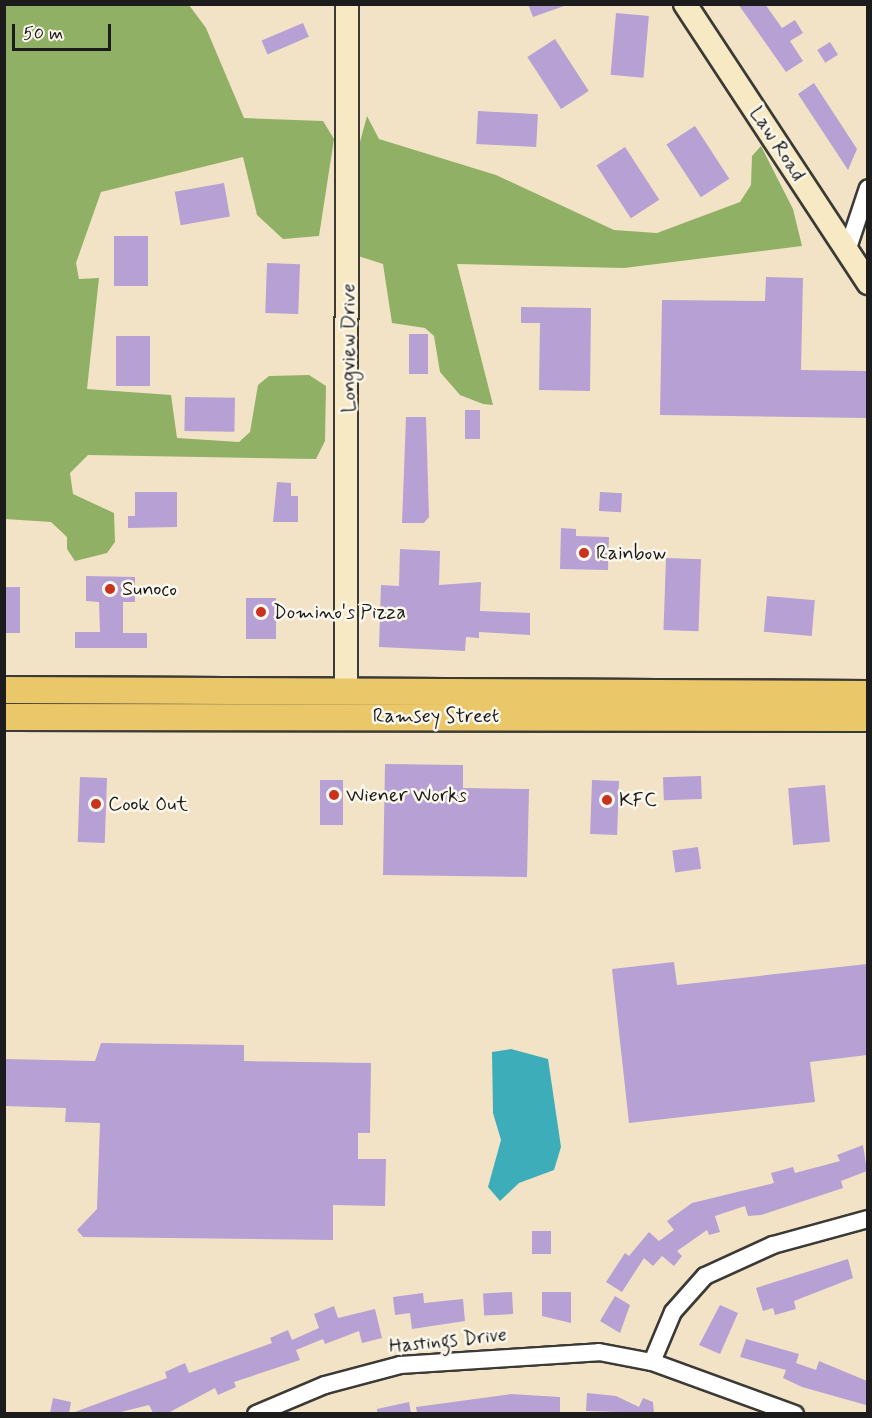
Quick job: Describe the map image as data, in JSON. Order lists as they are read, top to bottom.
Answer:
{
  "streets": {
    "main road": ["Ramsey Street"],
    "street": ["Law Road", "Longview Drive", "Hastings Drive"]
  },
  "crossings": [
    ["Longview Drive", "Ramsey Street"]
  ],
  "places": [
    "Rainbow",
    "Sunoco",
    "Domino's Pizza",
    "Wiener Works",
    "KFC",
    "Cook Out"
  ],
  "scale_bar": "50 m"
}
